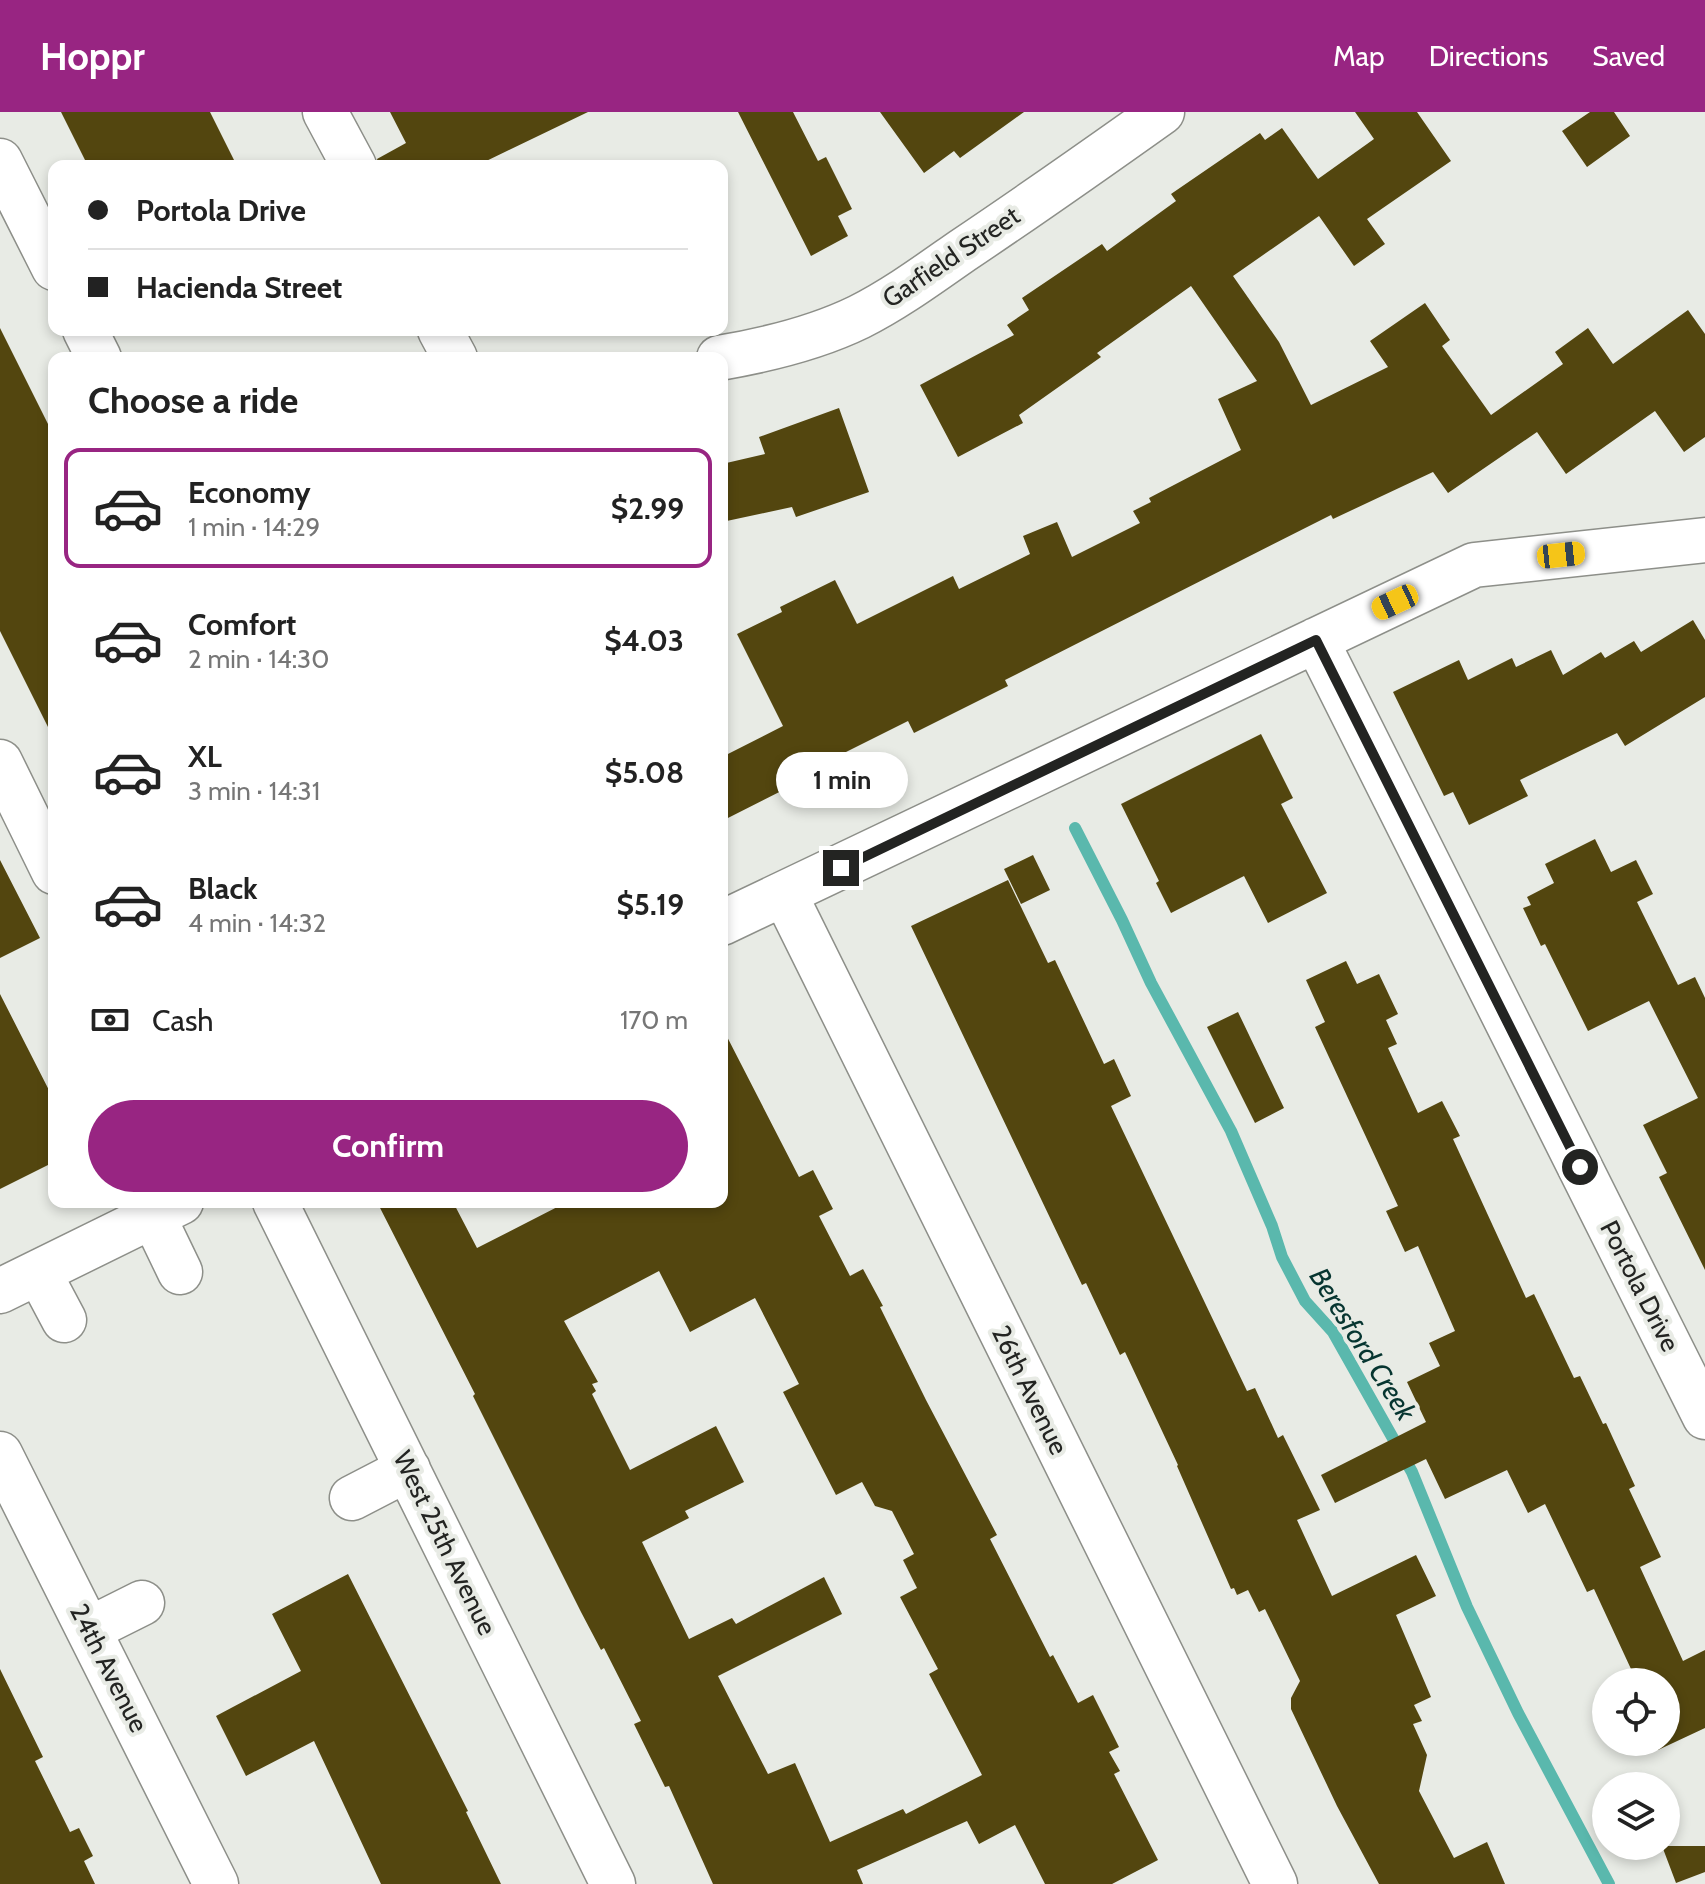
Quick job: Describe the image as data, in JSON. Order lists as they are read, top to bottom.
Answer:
{
  "streets": {
    "street": [
      "Garfield Street",
      "Portola Drive",
      "26th Avenue",
      "West 25th Avenue",
      "24th Avenue"
    ]
  },
  "water": ["Beresford Creek"],
  "page": {
    "header": "Hoppr",
    "nav": ["Map", "Directions", "Saved"],
    "banner": ["Portola Drive", "Hacienda Street"],
    "heading": "Choose a ride",
    "list": [
      {
        "name": "Economy",
        "note": "1 min · 14:29",
        "value": "$2.99"
      },
      {
        "name": "Comfort",
        "note": "2 min · 14:30",
        "value": "$4.03"
      },
      {
        "name": "XL",
        "note": "3 min · 14:31",
        "value": "$5.08"
      },
      {
        "name": "Black",
        "note": "4 min · 14:32",
        "value": "$5.19"
      }
    ],
    "bubble": "1 min",
    "pay": ["Cash", "170 m"],
    "buttons": "Confirm"
  }
}
